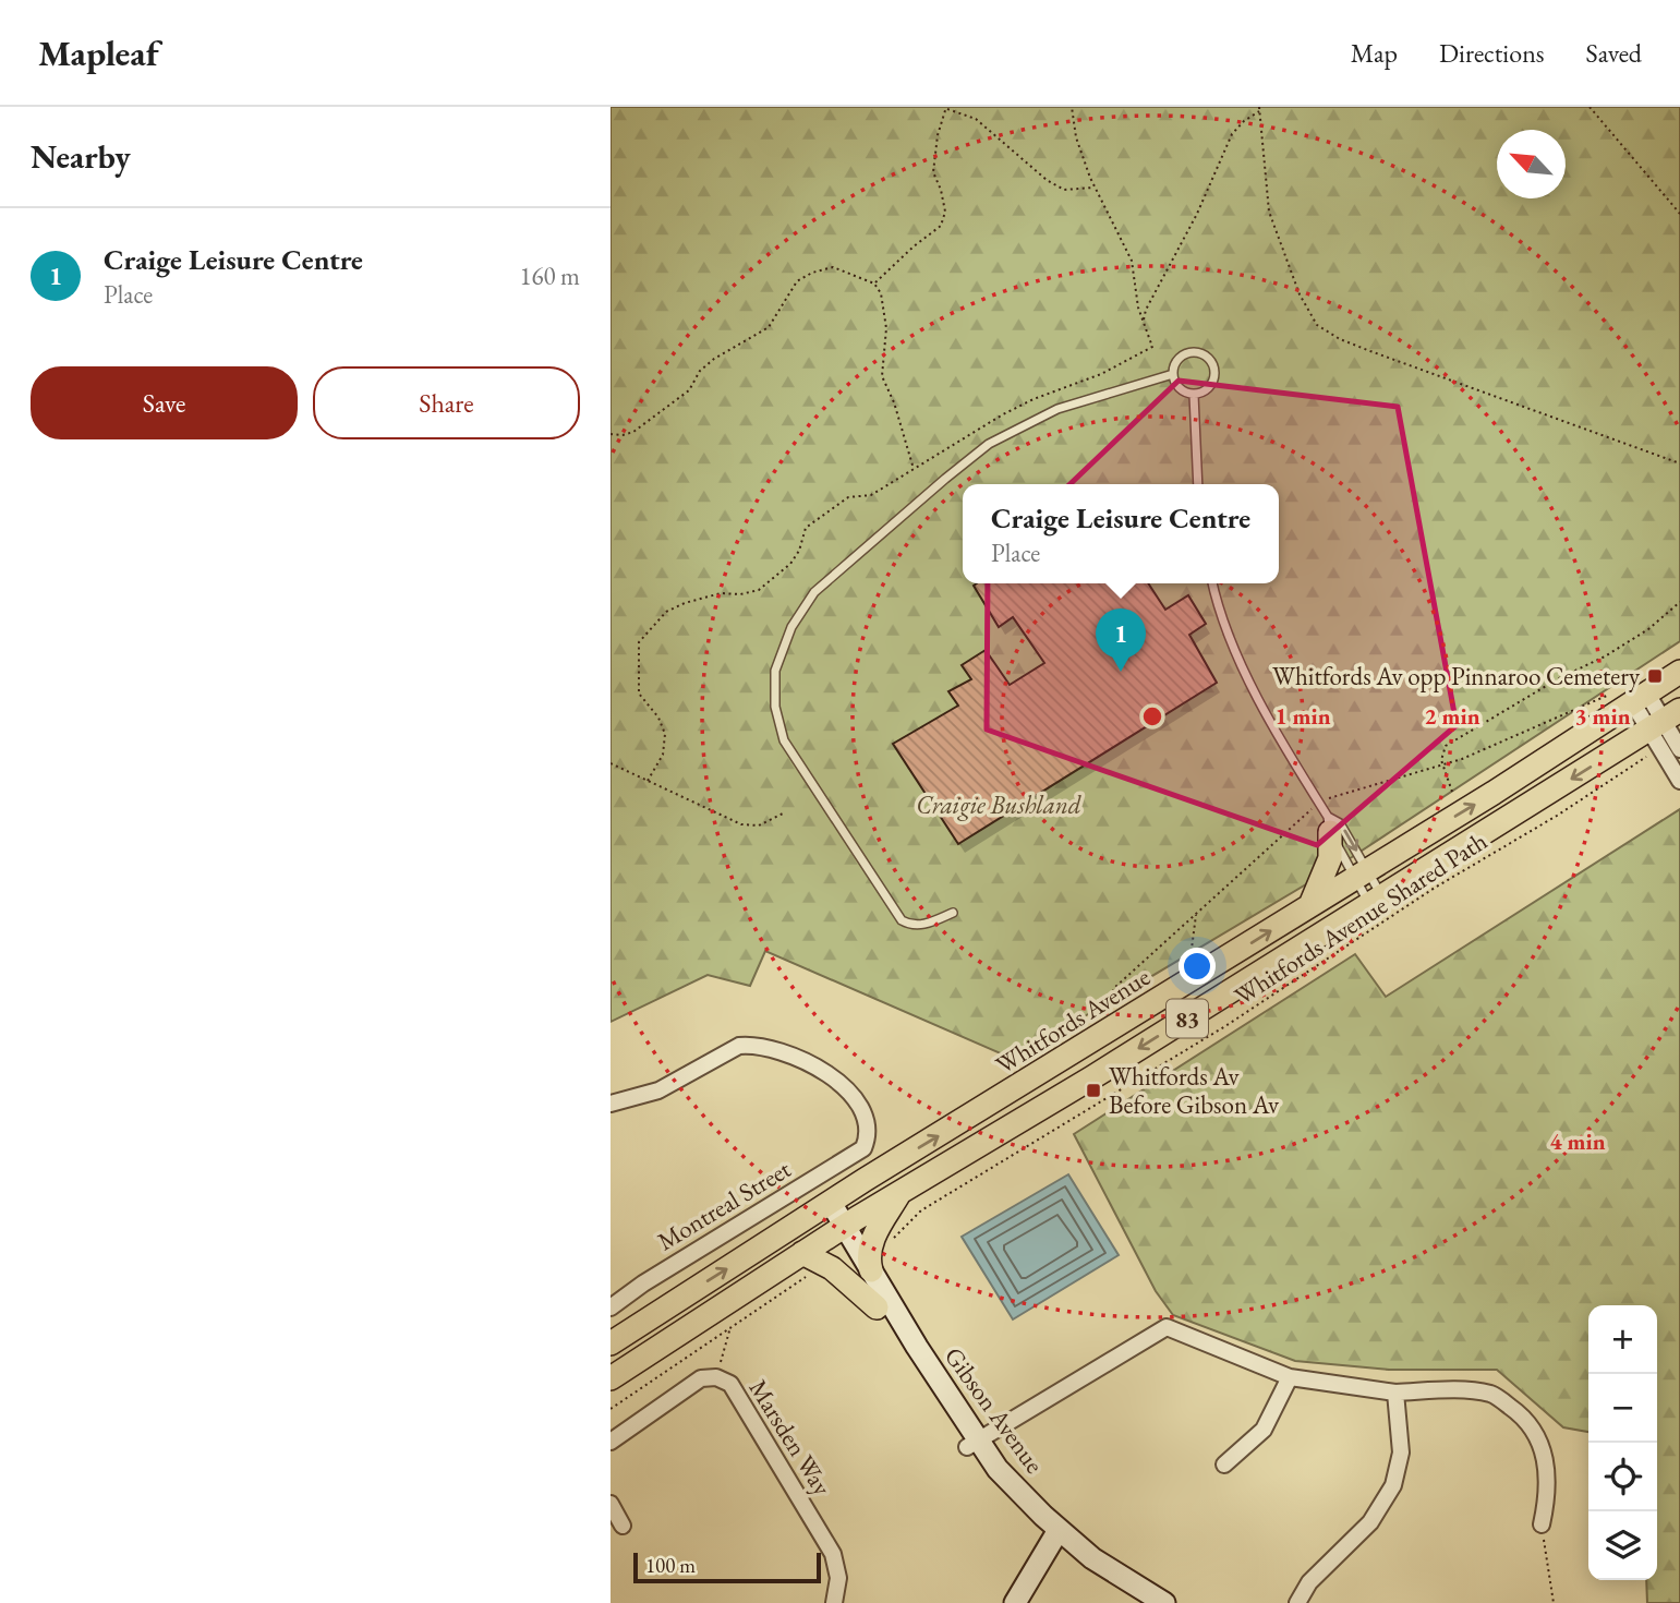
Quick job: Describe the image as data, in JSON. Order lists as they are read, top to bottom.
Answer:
{
  "streets": {
    "main road": ["83", "Whitfords Avenue", "Gibson Avenue"],
    "street": ["Montreal Street", "Marsden Way"],
    "path": ["Whitfords Avenue Shared Path"]
  },
  "crossings": [
    ["83", "Gibson Avenue"],
    ["Whitfords Avenue", "Gibson Avenue"]
  ],
  "parks": ["Craigie Bushland"],
  "places": {
    "transit": ["Whitfords Av opp Pinnaroo Cemetery", "Whitfords Av Before Gibson Av"]
  },
  "scale_bar": "100 m",
  "north": "top left",
  "page": {
    "header": "Mapleaf",
    "nav": ["Map", "Directions", "Saved"],
    "heading": "Nearby",
    "list": [
      {
        "mark": "1",
        "name": "Craige Leisure Centre",
        "note": "Place",
        "value": "160 m"
      }
    ],
    "buttons": ["Save", "Share"],
    "popup": ["Craige Leisure Centre", "Place"],
    "pins": "1",
    "map_buttons": ["+", "−"],
    "scale": "100 m"
  },
  "rings": [
    "1 min",
    "2 min",
    "3 min",
    "4 min"
  ]
}
